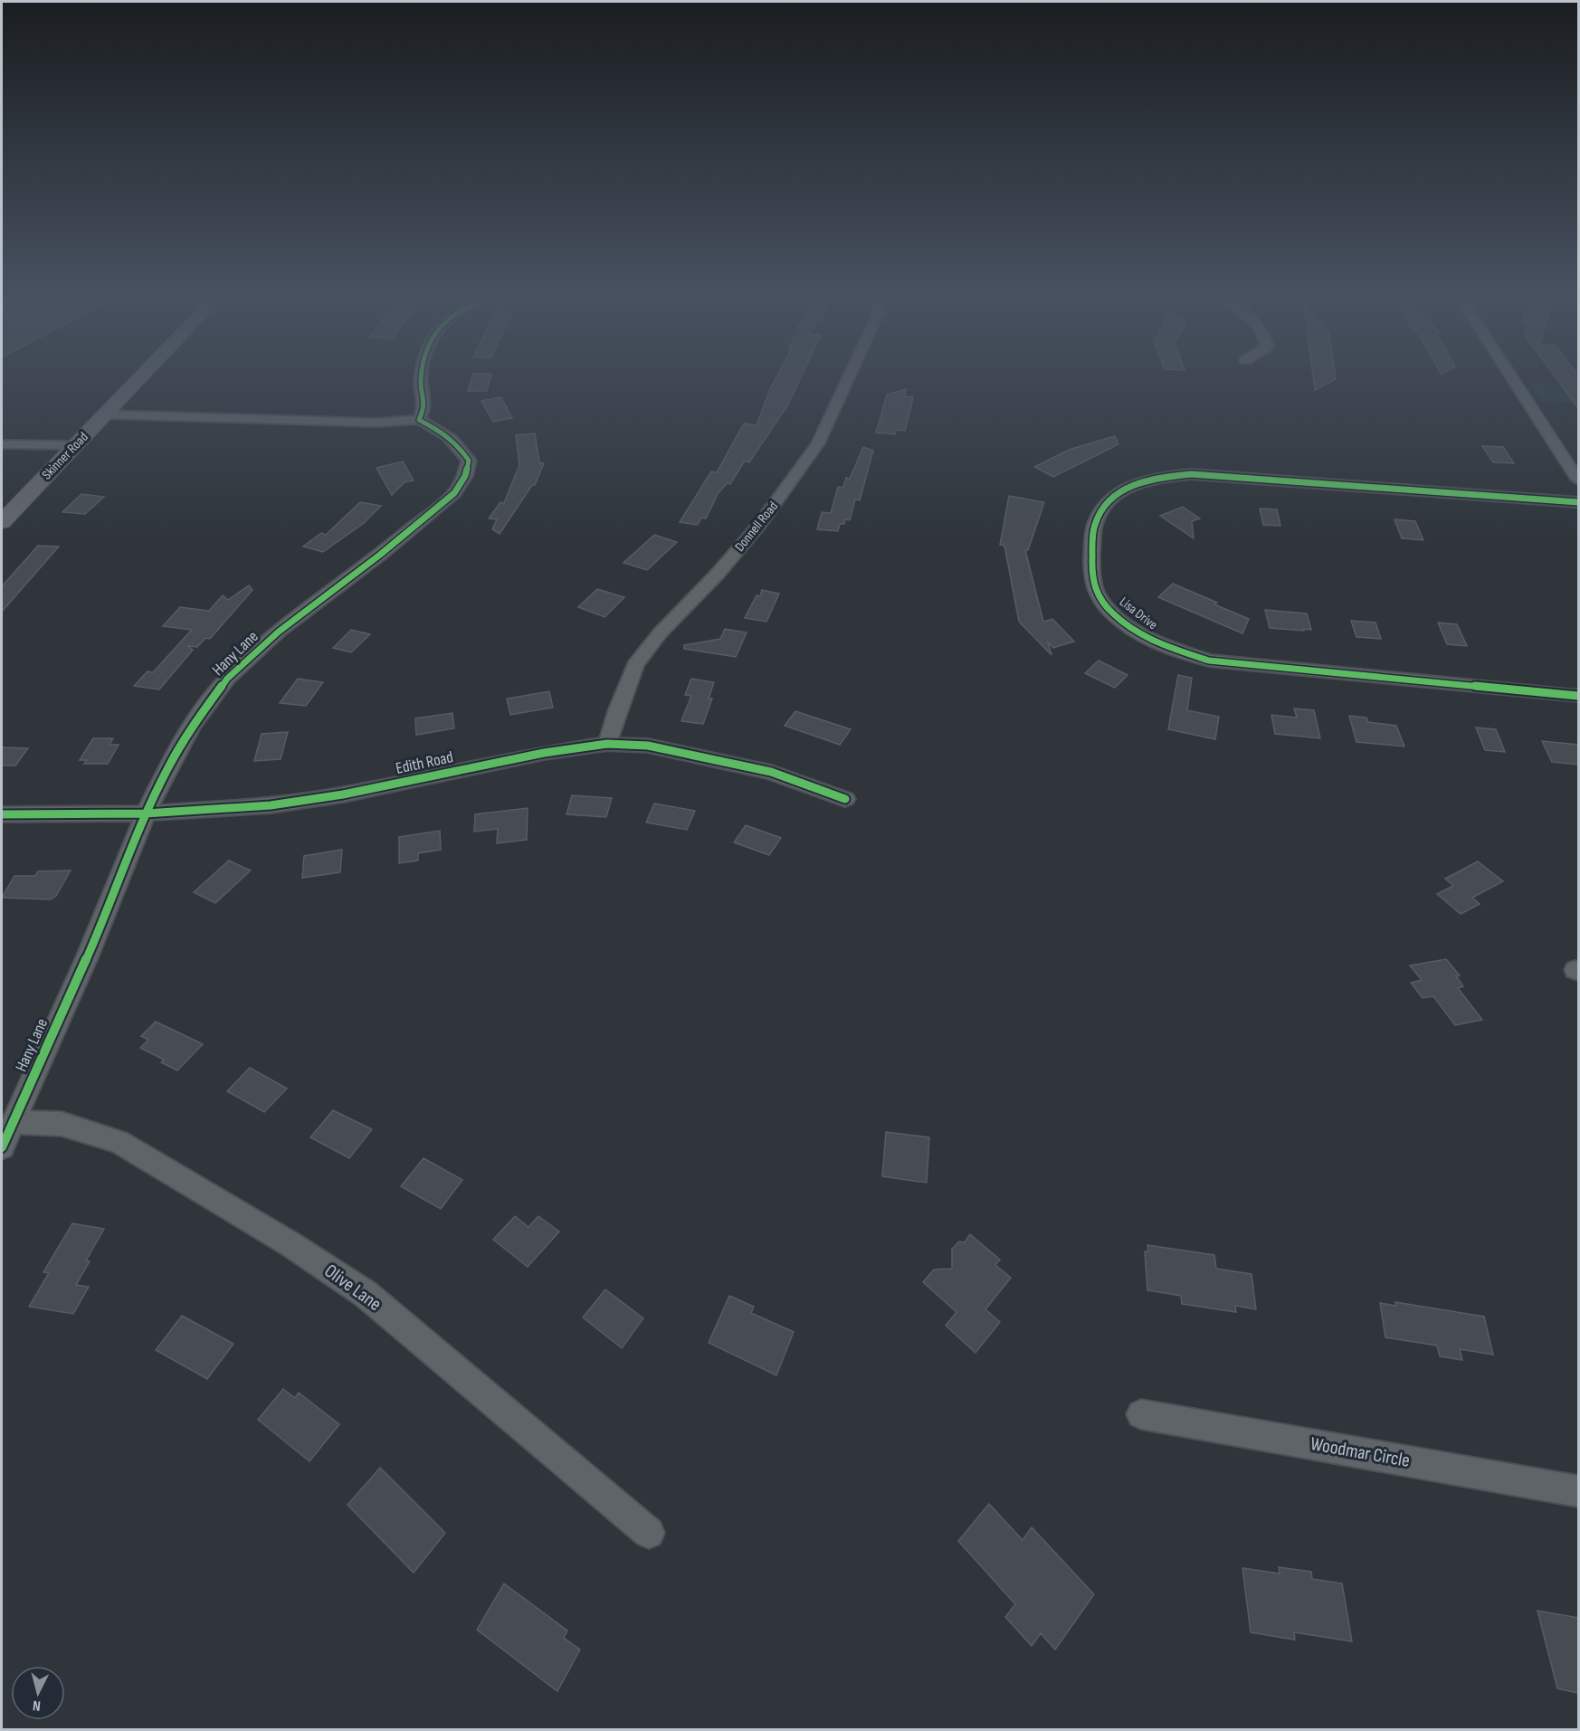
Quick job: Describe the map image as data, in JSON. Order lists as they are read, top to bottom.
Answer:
{
  "streets": {
    "street": [
      "Skinner Road",
      "Donnell Road",
      "Lisa Drive",
      "Hany Lane",
      "Edith Road",
      "Olive Lane",
      "Woodmar Circle"
    ]
  },
  "crossings": [
    ["Donnell Road", "Edith Road"],
    ["Hany Lane", "Edith Road"],
    ["Hany Lane", "Olive Lane"]
  ],
  "north": "bottom"
}
